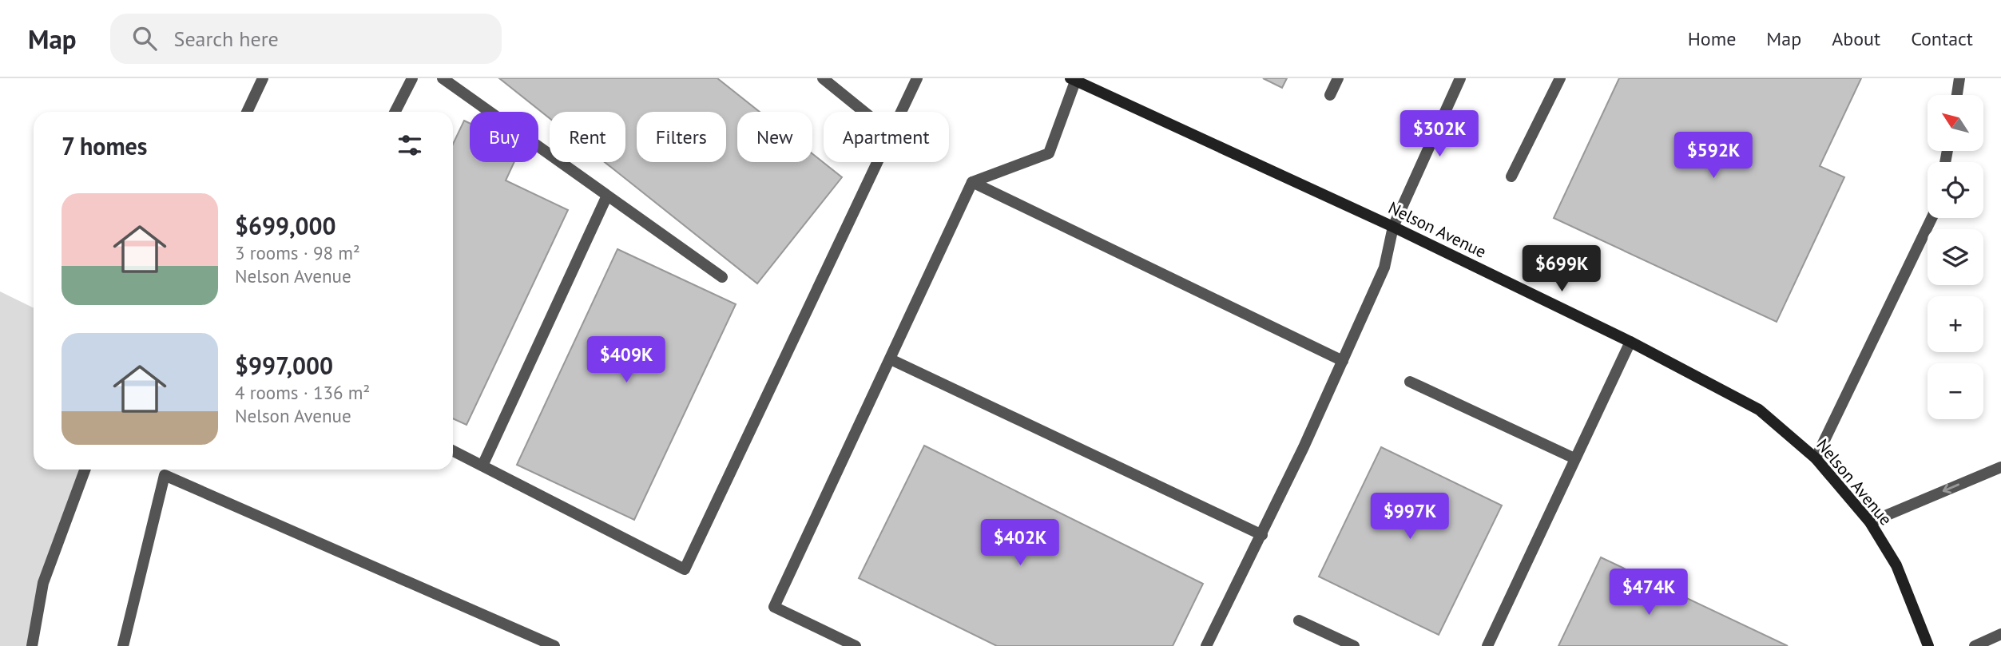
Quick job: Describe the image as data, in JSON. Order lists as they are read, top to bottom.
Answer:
{
  "streets": {
    "street": ["Nelson Avenue"]
  },
  "north": "top left",
  "page": {
    "header": "Map",
    "search": "Search here",
    "nav": [
      "Home",
      "Map",
      "About",
      "Contact"
    ],
    "map_buttons": ["+", "−"],
    "price": [
      "$302K",
      "$592K",
      "$699K",
      "$409K",
      "$997K",
      "$402K",
      "$474K"
    ],
    "chip": [
      "Buy",
      "Rent",
      "Filters",
      "New",
      "Apartment"
    ],
    "heading": "7 homes",
    "list": [
      {
        "name": "$699,000",
        "note": "3 rooms · 98 m² · Nelson Avenue"
      },
      {
        "name": "$997,000",
        "note": "4 rooms · 136 m² · Nelson Avenue"
      }
    ]
  }
}
